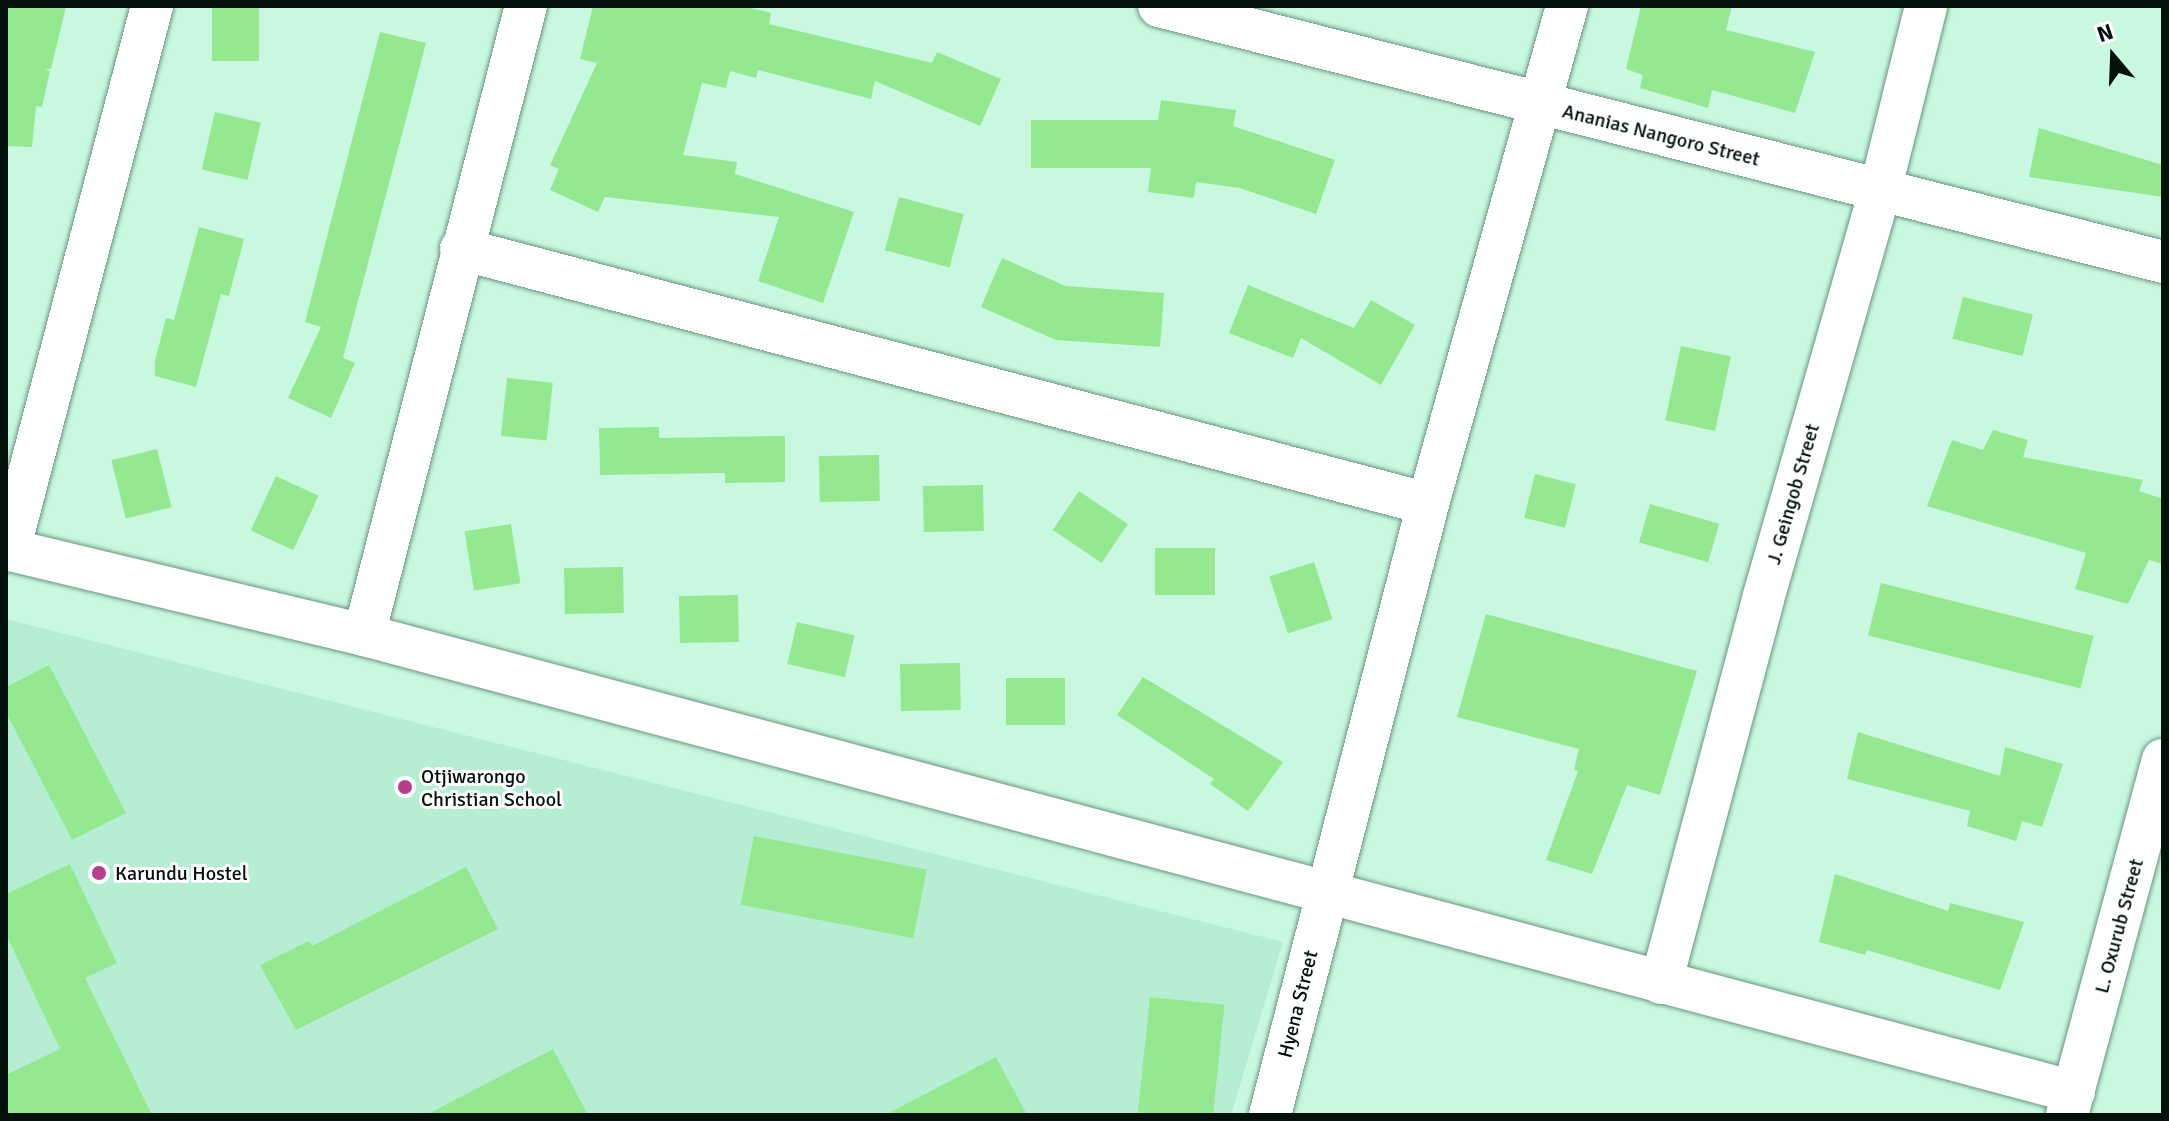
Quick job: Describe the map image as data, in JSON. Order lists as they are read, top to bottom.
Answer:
{
  "streets": {
    "street": [
      "Ananias Nangoro Street",
      "J. Geingob Street",
      "L. Oxurub Street",
      "Hyena Street"
    ]
  },
  "crossings": [
    ["Ananias Nangoro Street", "J. Geingob Street"],
    ["Ananias Nangoro Street", "Hyena Street"]
  ],
  "places": ["Otjiwarongo Christian School", "Karundu Hostel"],
  "north": "top"
}
